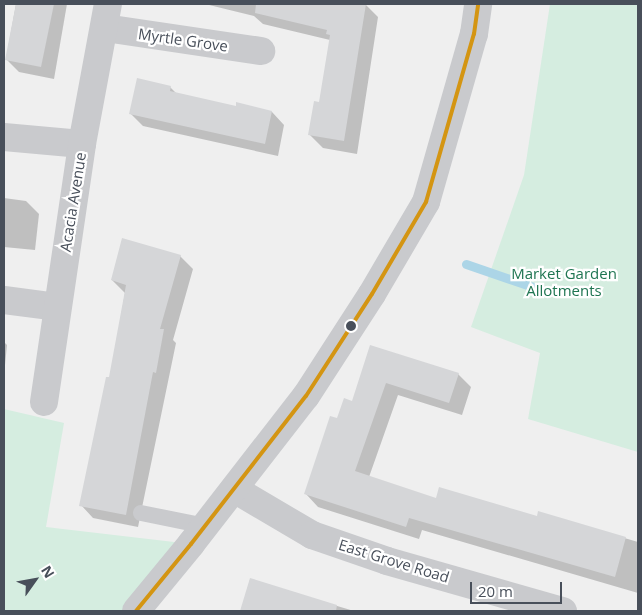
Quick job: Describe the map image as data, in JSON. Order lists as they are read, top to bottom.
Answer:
{
  "streets": {
    "street": ["Myrtle Grove", "Acacia Avenue", "East Grove Road"]
  },
  "crossings": [
    ["Myrtle Grove", "Acacia Avenue"]
  ],
  "parks": ["Market Garden Allotments"],
  "scale_bar": "20 m",
  "north": "top right"
}
